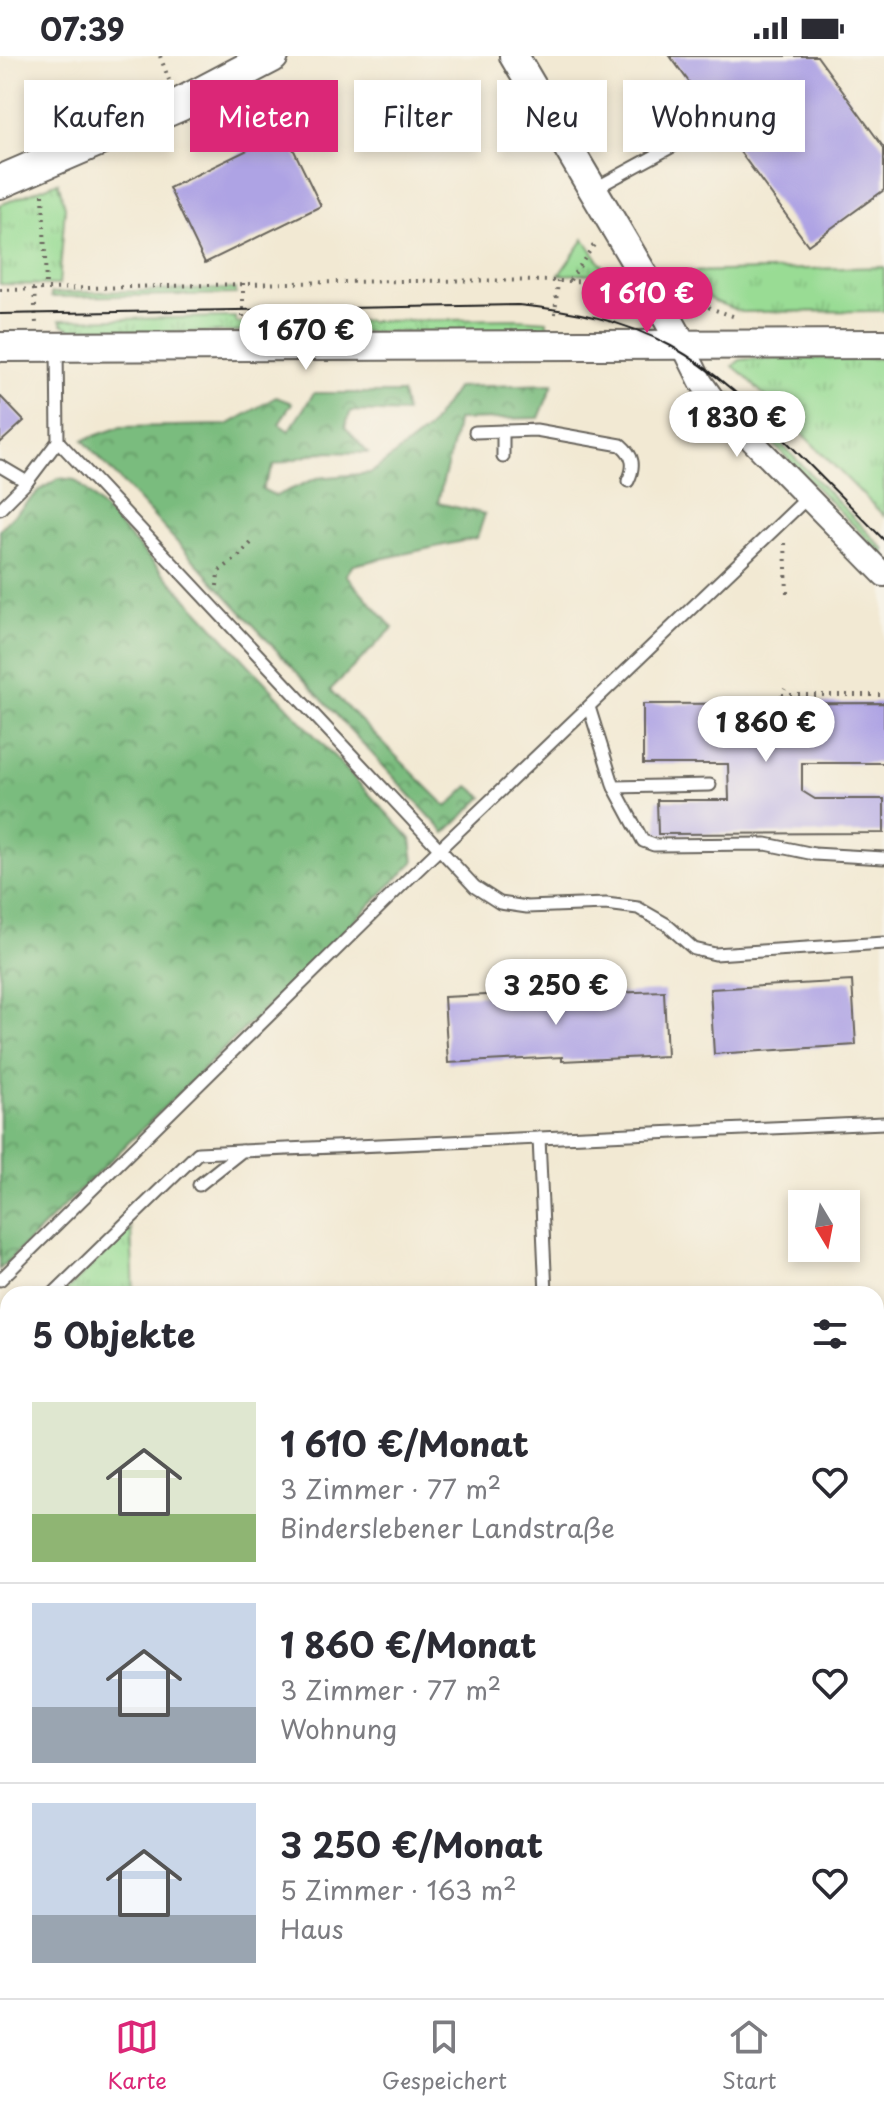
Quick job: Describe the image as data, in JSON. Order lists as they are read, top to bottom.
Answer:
{
  "north": "bottom",
  "page": {
    "status": "07:39",
    "chip": [
      "Kaufen",
      "Mieten",
      "Filter",
      "Neu",
      "Wohnung"
    ],
    "price": [
      "1 610 €",
      "1 670 €",
      "1 830 €",
      "1 860 €",
      "3 250 €"
    ],
    "heading": "5 Objekte",
    "list": [
      {
        "name": "1 610 €/Monat",
        "note": "3 Zimmer · 77 m² · Binderslebener Landstraße"
      },
      {
        "name": "1 860 €/Monat",
        "note": "3 Zimmer · 77 m² · Wohnung"
      },
      {
        "name": "3 250 €/Monat",
        "note": "5 Zimmer · 163 m² · Haus"
      }
    ],
    "tabs": ["Karte", "Gespeichert", "Start"]
  }
}
